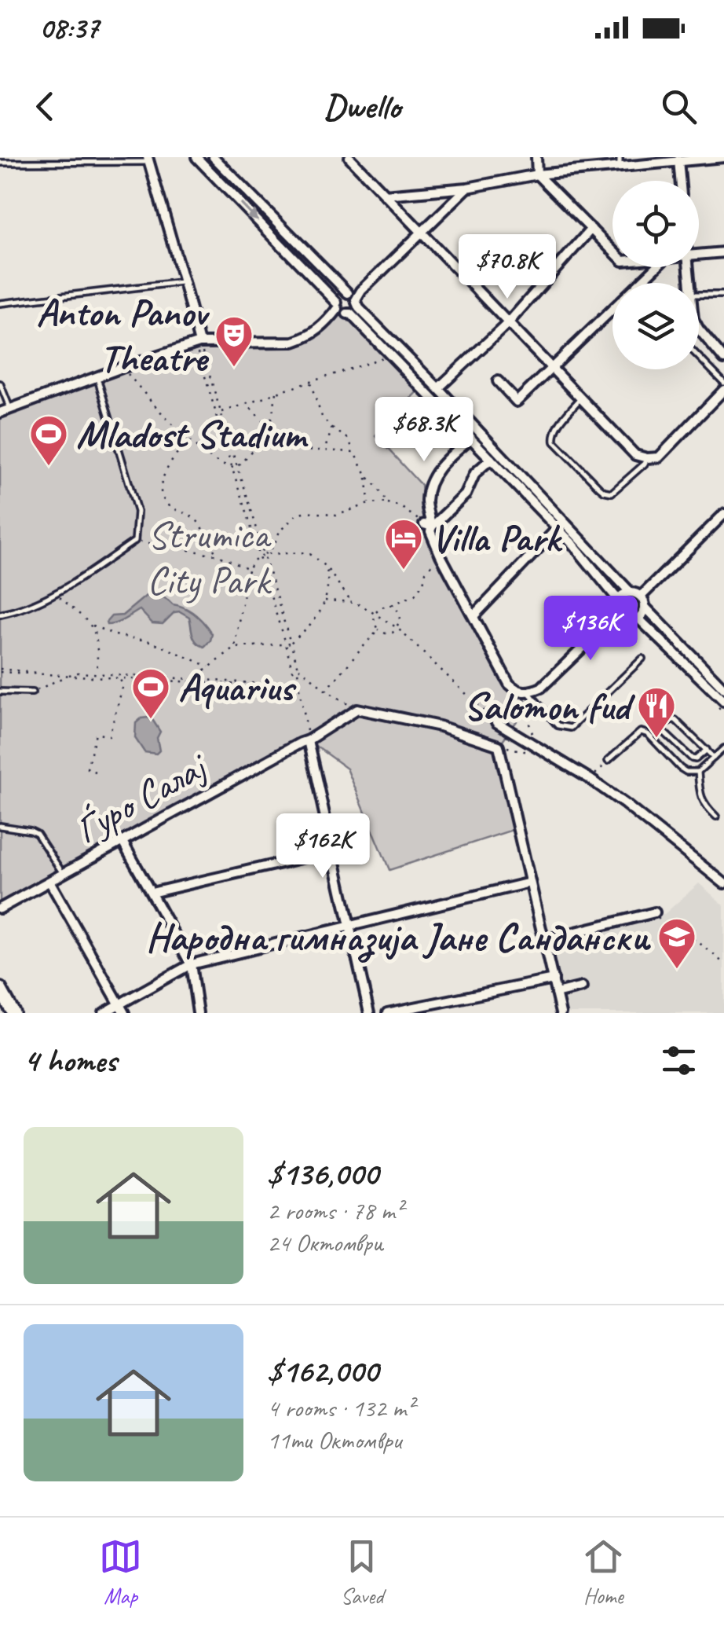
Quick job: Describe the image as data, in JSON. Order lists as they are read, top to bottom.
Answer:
{
  "streets": {
    "street": ["Ѓуро Салај"]
  },
  "parks": ["Strumica City Park"],
  "places": {
    "theatre": ["Anton Panov Theatre"],
    "sports": ["Mladost Stadium", "Aquarius"],
    "hotel": ["Villa Park"],
    "restaurant": ["Salomon fud"],
    "school or university": ["Народна гимназија Јане Сандански"]
  },
  "page": {
    "status": "08:37",
    "header": "Dwello",
    "price": [
      "$70.8K",
      "$68.3K",
      "$136K",
      "$162K"
    ],
    "heading": "4 homes",
    "list": [
      {
        "name": "$136,000",
        "note": "2 rooms · 78 m² · 24 Октомври"
      },
      {
        "name": "$162,000",
        "note": "4 rooms · 132 m² · 11ти Октомври"
      }
    ],
    "tabs": ["Map", "Saved", "Home"]
  }
}
